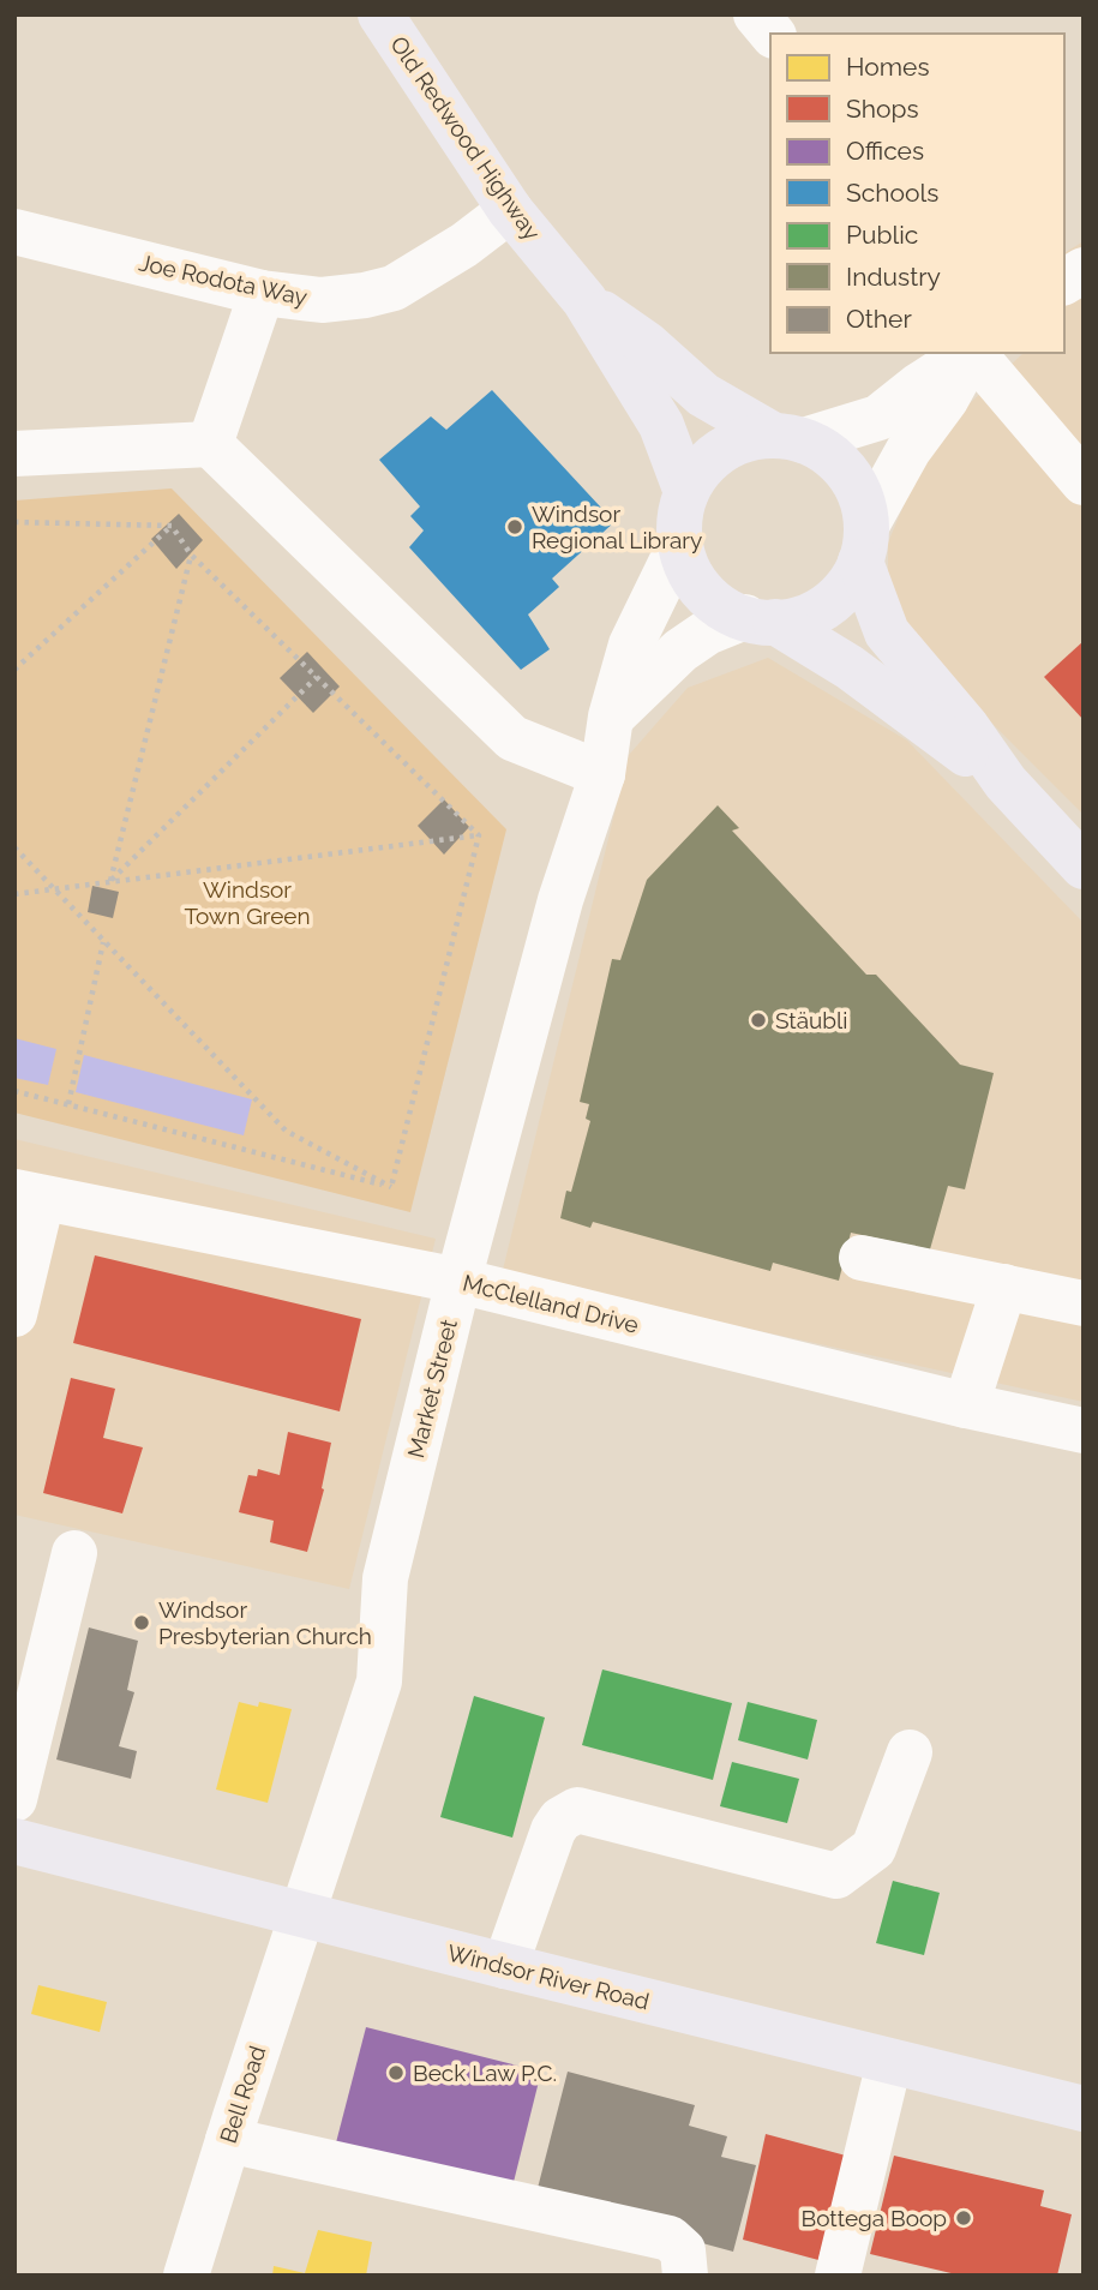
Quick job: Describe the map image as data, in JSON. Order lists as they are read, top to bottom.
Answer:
{
  "streets": {
    "main road": ["Old Redwood Highway", "Windsor River Road"],
    "street": [
      "Joe Rodota Way",
      "McClelland Drive",
      "Market Street",
      "Bell Road"
    ]
  },
  "crossings": [
    ["Old Redwood Highway", "Joe Rodota Way"],
    ["Old Redwood Highway", "Market Street"],
    ["McClelland Drive", "Market Street"],
    ["Market Street", "Windsor River Road"],
    ["Market Street", "Bell Road"],
    ["Windsor River Road", "Bell Road"]
  ],
  "parks": ["Windsor Town Green"],
  "places": [
    "Windsor Regional Library",
    "Stäubli",
    "Windsor Presbyterian Church",
    "Beck Law P.C.",
    "Bottega Boop"
  ],
  "legend": [
    "Homes",
    "Shops",
    "Offices",
    "Schools",
    "Public",
    "Industry",
    "Other"
  ]
}
